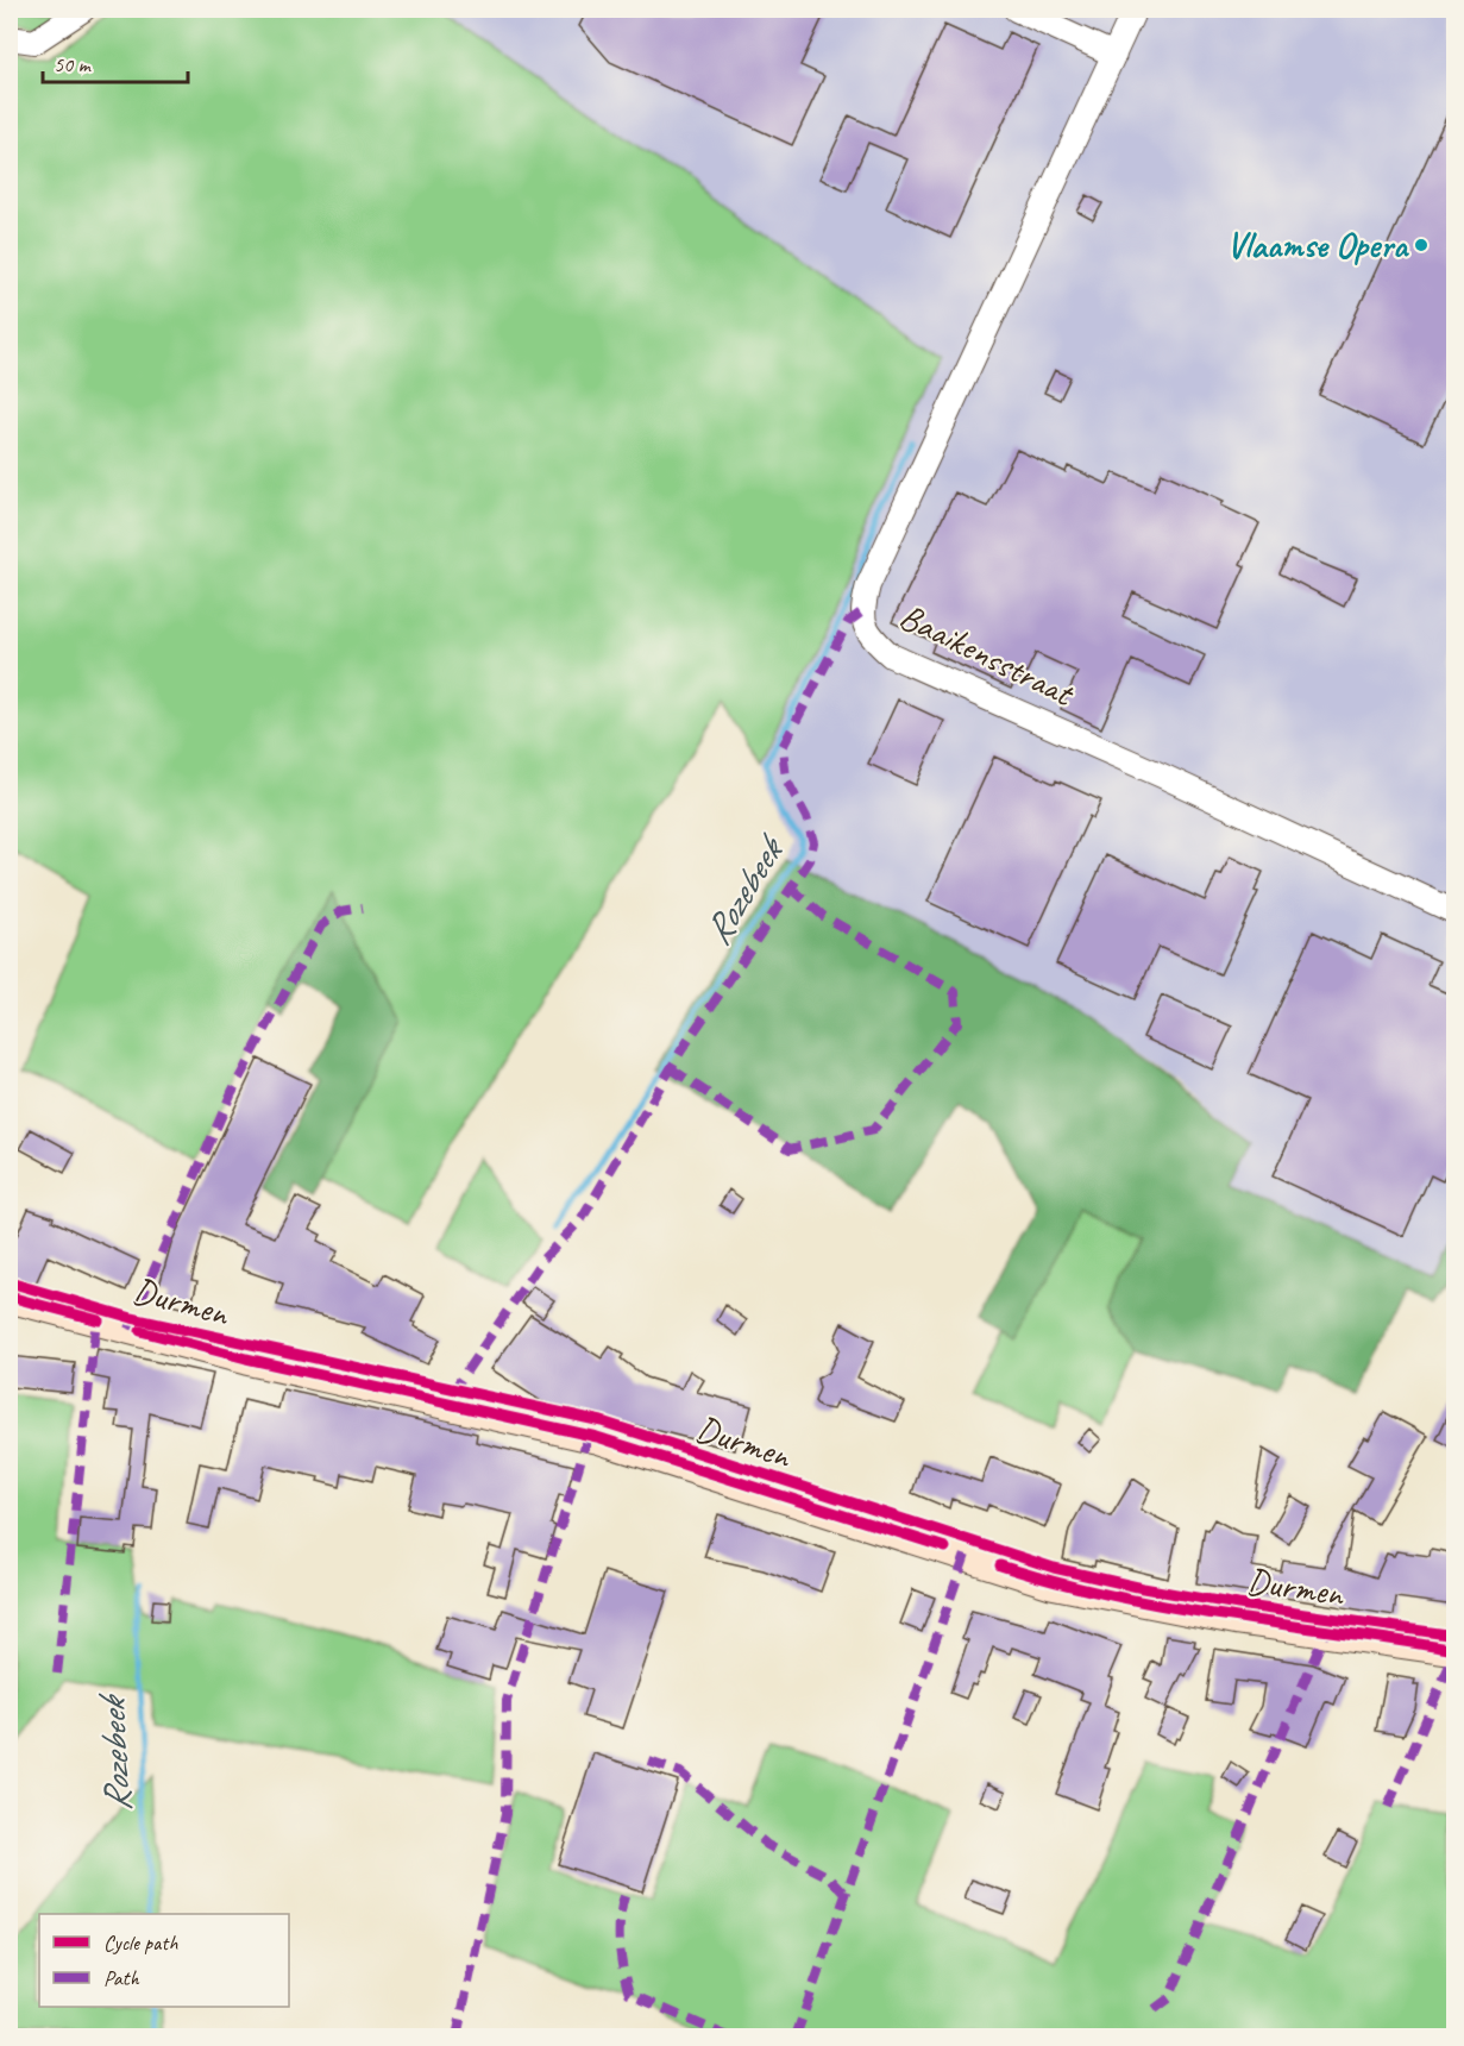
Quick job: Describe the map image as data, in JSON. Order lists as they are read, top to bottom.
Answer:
{
  "streets": {
    "street": ["Baaikensstraat", "Durmen"]
  },
  "water": ["Rozebeek"],
  "places": ["Vlaamse Opera"],
  "legend": ["Cycle path", "Path"],
  "scale_bar": "50 m"
}
